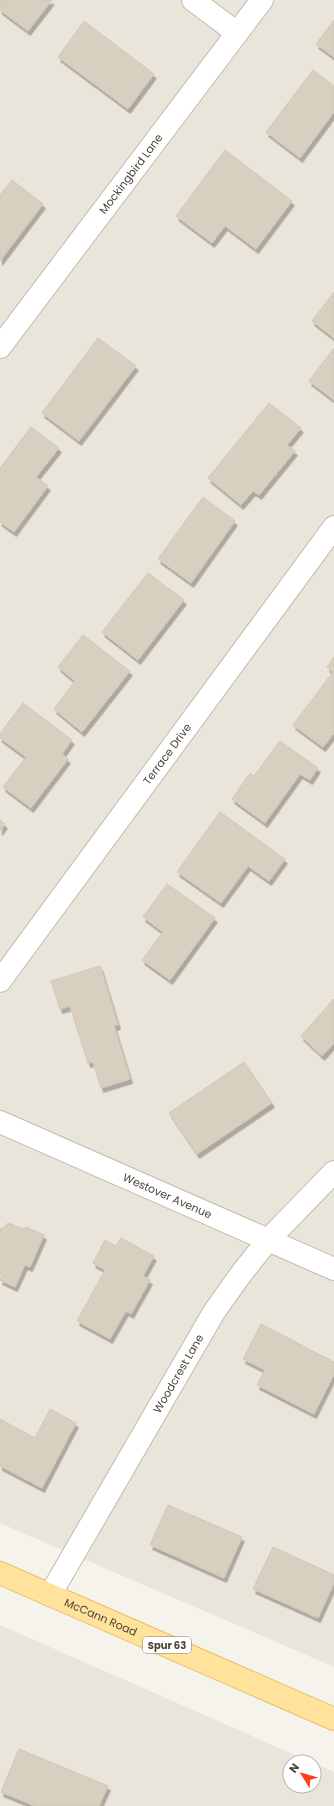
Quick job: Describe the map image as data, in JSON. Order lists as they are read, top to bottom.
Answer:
{
  "streets": {
    "main road": ["McCann Road", "Spur 63"],
    "street": [
      "Mockingbird Lane",
      "Terrace Drive",
      "Westover Avenue",
      "Woodcrest Lane"
    ]
  },
  "crossings": [
    ["Westover Avenue", "Woodcrest Lane"],
    ["Woodcrest Lane", "McCann Road"]
  ],
  "north": "top left"
}
